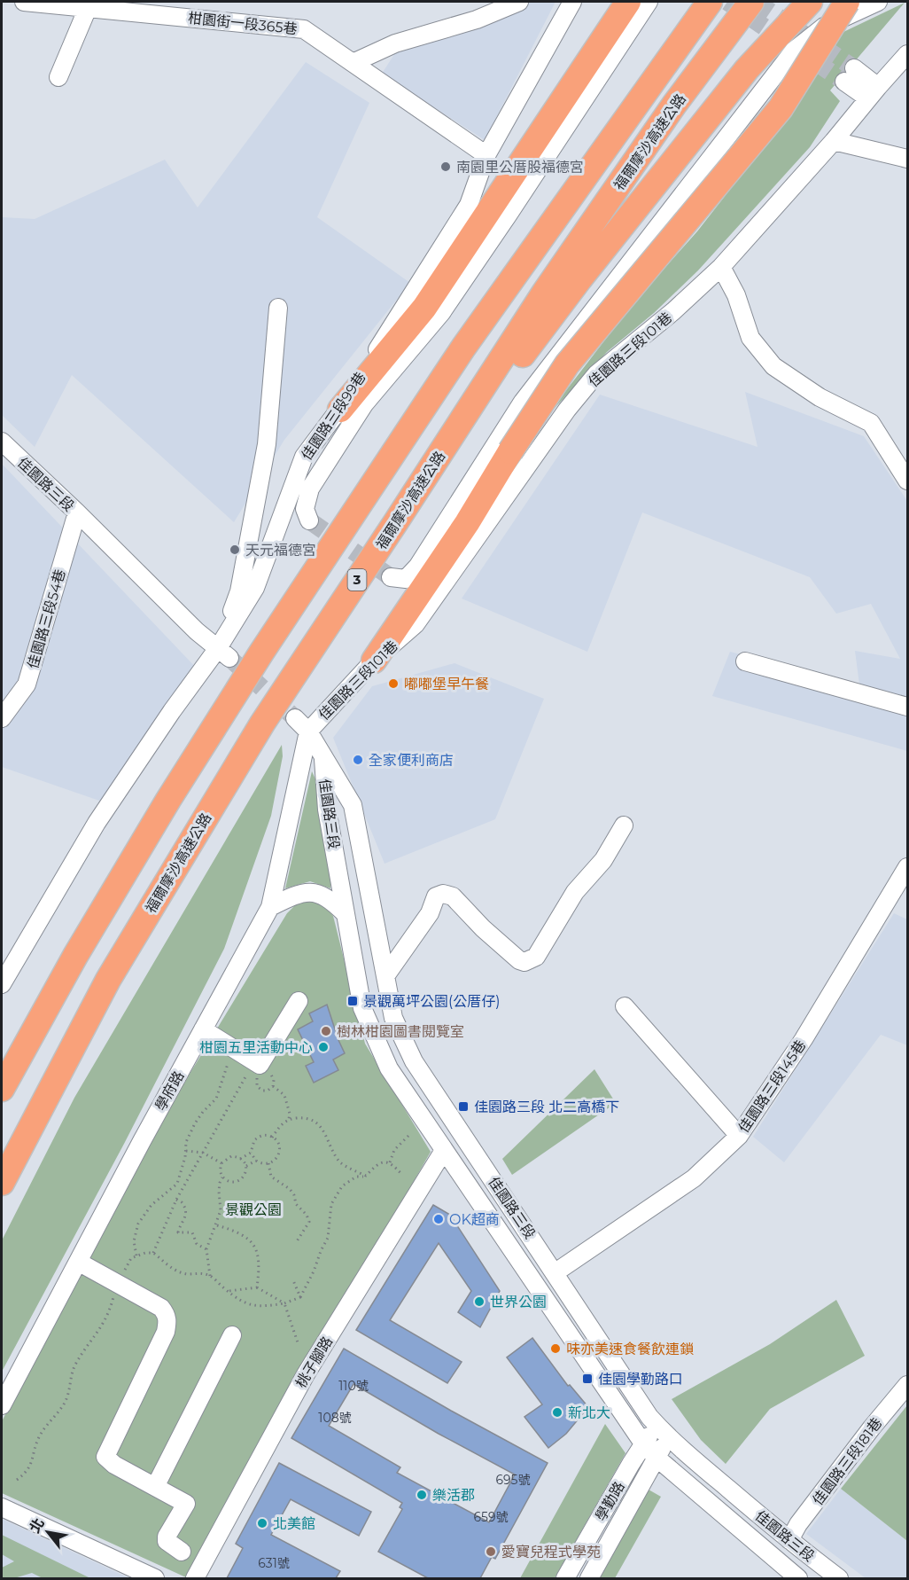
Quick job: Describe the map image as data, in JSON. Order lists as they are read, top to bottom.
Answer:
{
  "streets": {
    "highway": ["福爾摩沙高速公路", "3"],
    "street": [
      "柑園街一段365巷",
      "佳園路三段101巷",
      "佳園路三段99巷",
      "佳園路三段",
      "佳園路三段54巷",
      "佳園路三段145巷",
      "學府路",
      "桃子腳路",
      "佳園路三段181巷",
      "學勤路"
    ]
  },
  "crossings": [
    ["柑園街一段365巷", "佳園路三段99巷"],
    ["佳園路三段101巷", "佳園路三段"],
    ["佳園路三段101巷", "學府路"],
    ["佳園路三段99巷", "佳園路三段"],
    ["佳園路三段", "佳園路三段54巷"],
    ["佳園路三段", "佳園路三段145巷"],
    ["佳園路三段", "學府路"],
    ["佳園路三段", "桃子腳路"],
    ["佳園路三段", "佳園路三段181巷"],
    ["佳園路三段", "學勤路"]
  ],
  "parks": ["景觀公園"],
  "places": {
    "other": [
      "南園里公厝股福德宮",
      "天元福德宮",
      "嘟嘟堡早午餐",
      "全家便利商店",
      "樹林柑園圖書閱覽室",
      "柑園五里活動中心",
      "OK超商",
      "世界公園",
      "味亦美速食餐飲連鎖",
      "新北大",
      "樂活郡",
      "北美館",
      "愛寶兒程式學苑"
    ],
    "transit": ["景觀萬坪公園(公厝仔)", "佳園路三段 北二高橋下", "佳園學勤路口"]
  },
  "house_numbers": [
    "110號",
    "108號",
    "695號",
    "659號",
    "631號"
  ],
  "north": "top left"
}
